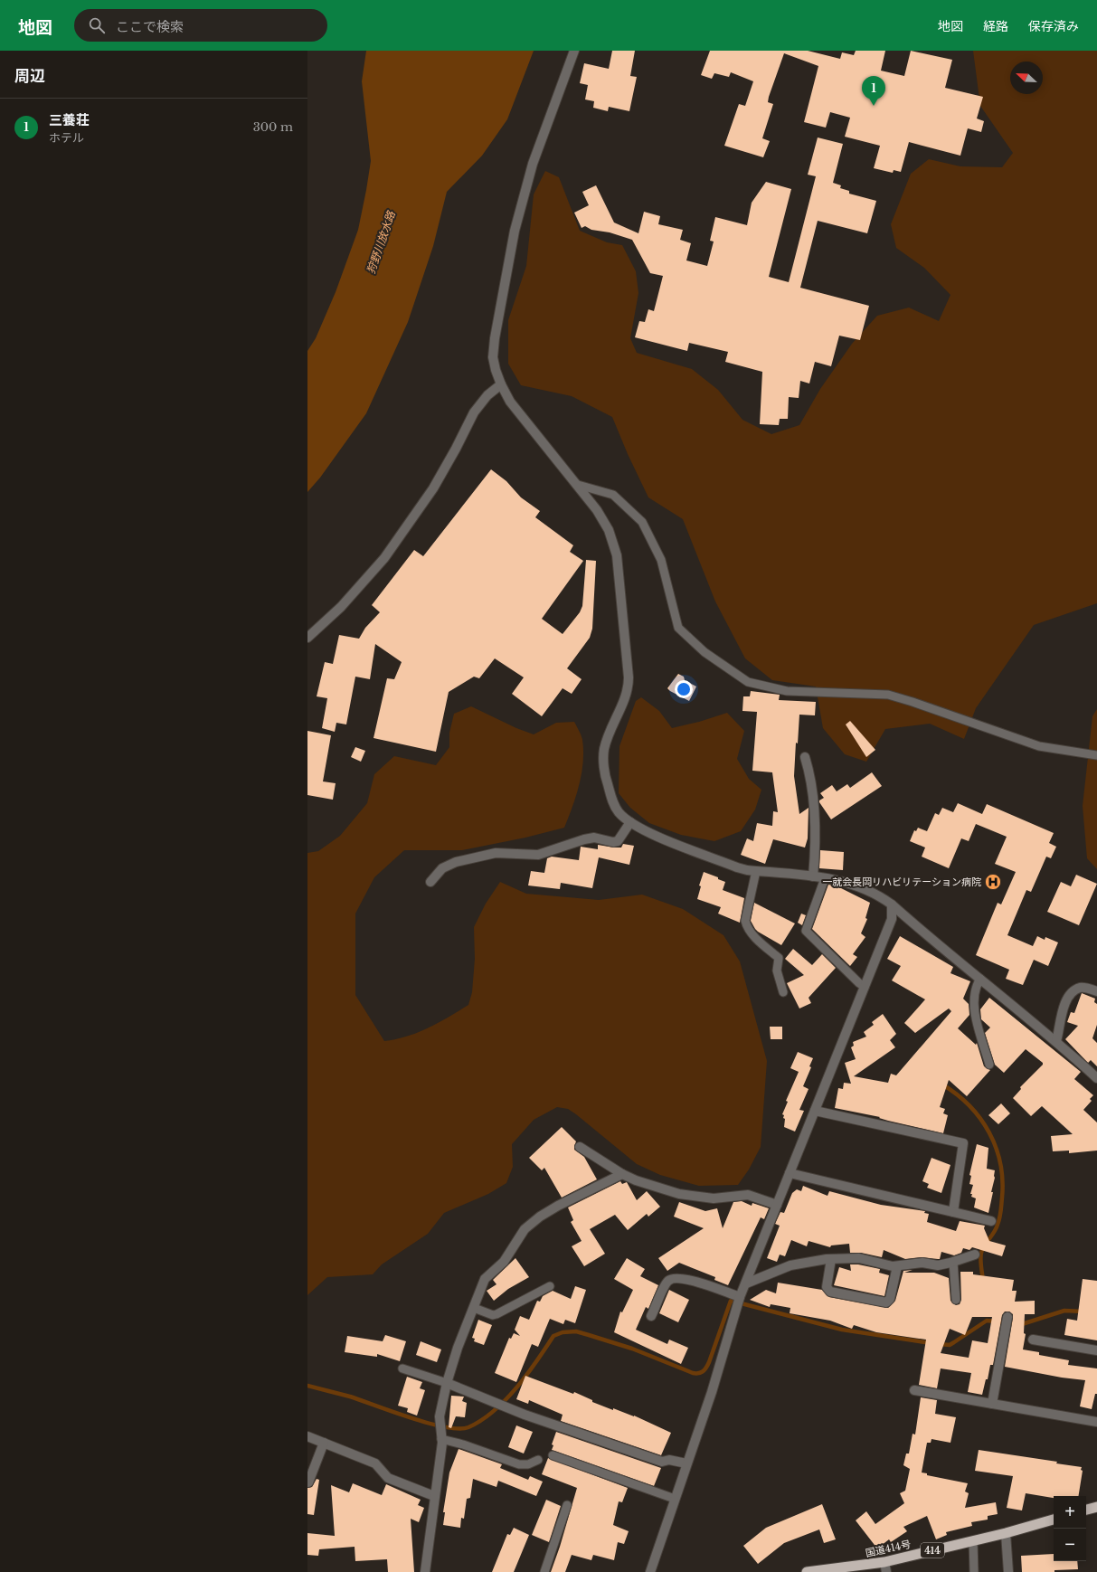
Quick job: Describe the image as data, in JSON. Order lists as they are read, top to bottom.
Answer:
{
  "streets": {
    "highway": ["国道414号", "414"]
  },
  "water": ["狩野川放水路"],
  "places": {
    "hospital": ["一就会長岡リハビリテーション病院"]
  },
  "north": "top left",
  "page": {
    "header": "地図",
    "search": "ここで検索",
    "nav": ["地図", "経路", "保存済み"],
    "heading": "周辺",
    "pins": "1",
    "list": [
      {
        "mark": "1",
        "name": "三養荘",
        "note": "ホテル",
        "value": "300 m"
      }
    ],
    "map_buttons": ["+", "−"]
  }
}
